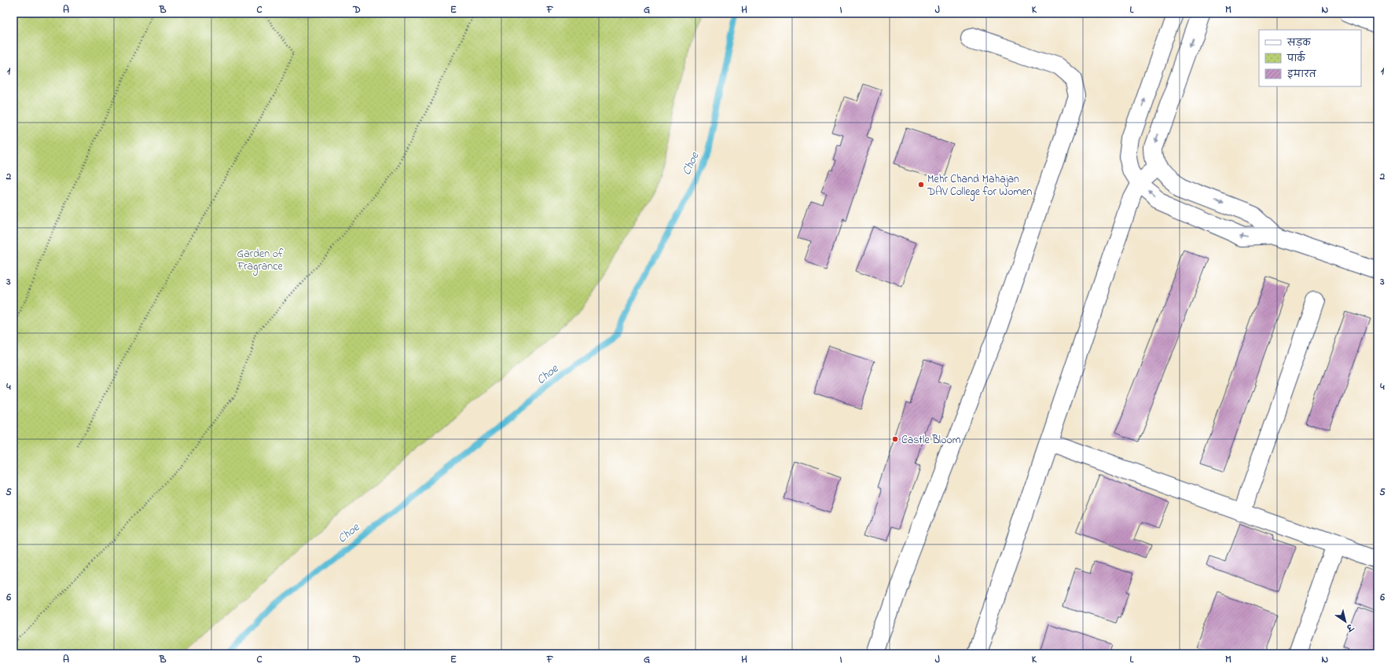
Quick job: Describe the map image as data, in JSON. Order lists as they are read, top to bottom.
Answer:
{
  "water": ["Choe"],
  "parks": ["Garden of Fragrance"],
  "places": ["Mehr Chand Mahajan DAV College for Women", "Castle Bloom"],
  "legend": ["सड़क", "पार्क", "इमारत"],
  "north": "bottom right",
  "grid": {
    "columns": [
      "A",
      "B",
      "C",
      "D",
      "E",
      "F",
      "G",
      "H",
      "I",
      "J",
      "K",
      "L",
      "M",
      "N"
    ],
    "rows": [
      "1",
      "2",
      "3",
      "4",
      "5",
      "6"
    ]
  }
}
